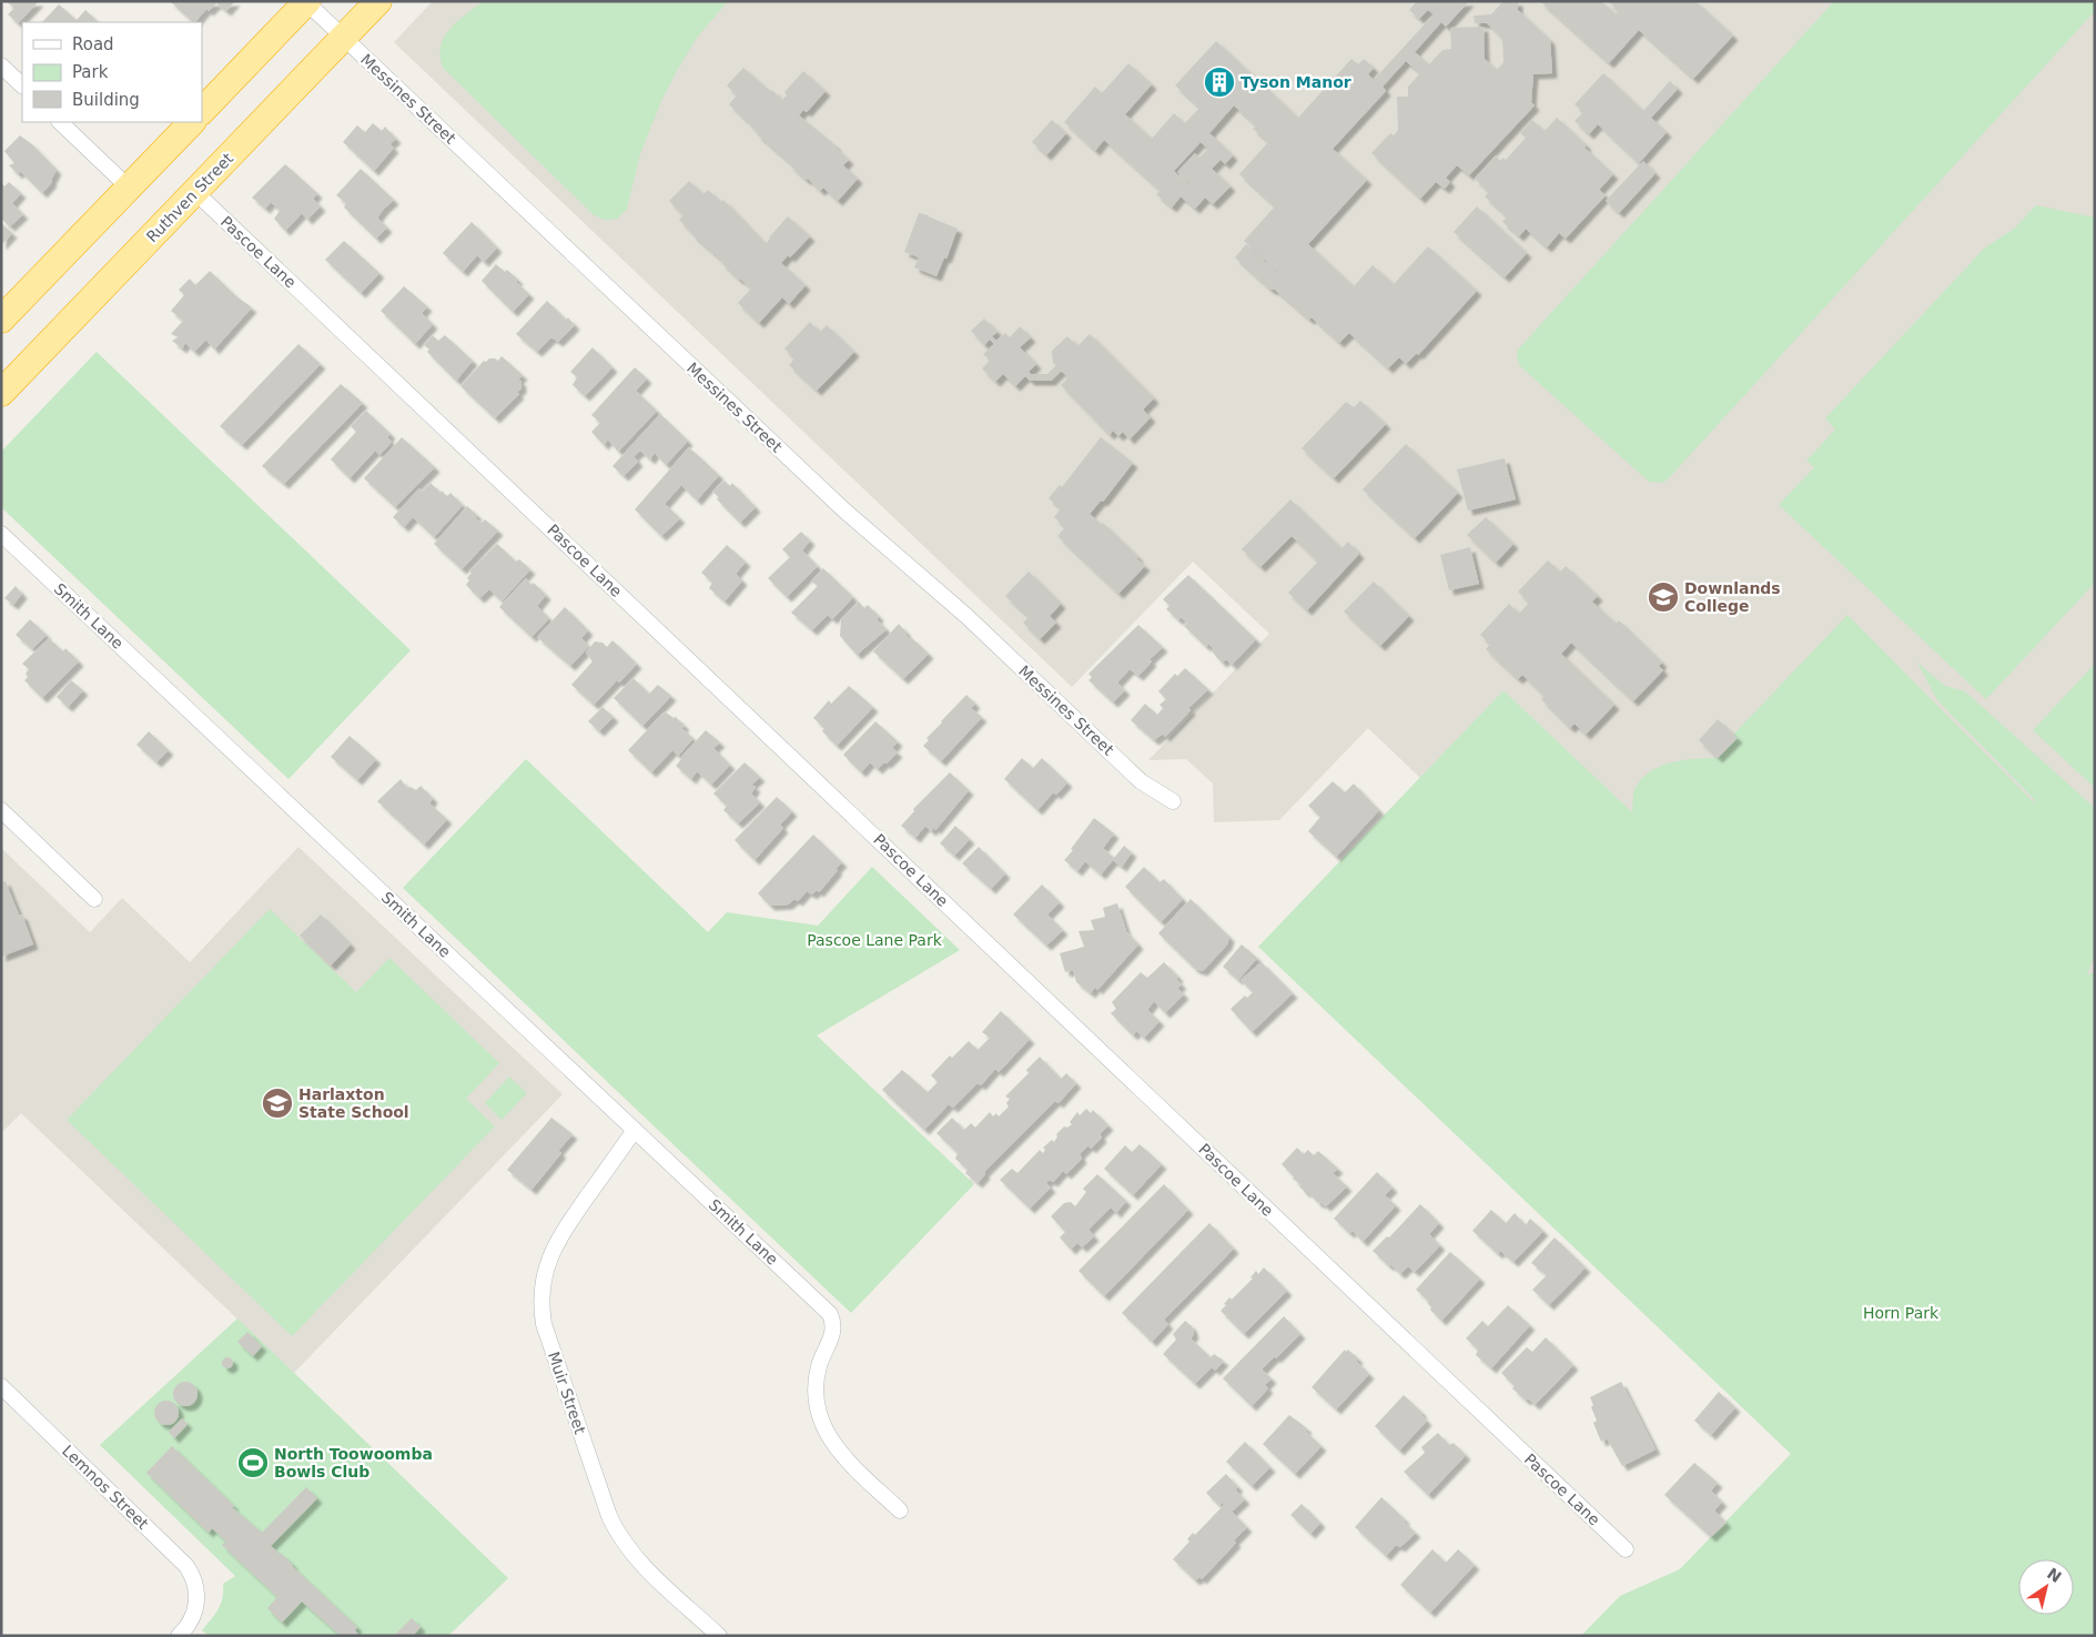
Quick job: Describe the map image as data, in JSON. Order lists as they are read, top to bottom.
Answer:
{
  "streets": {
    "highway": ["Ruthven Street"],
    "street": [
      "Messines Street",
      "Pascoe Lane",
      "Smith Lane",
      "Muir Street",
      "Lemnos Street"
    ]
  },
  "crossings": [
    ["Messines Street", "Ruthven Street"],
    ["Ruthven Street", "Pascoe Lane"],
    ["Smith Lane", "Muir Street"]
  ],
  "parks": ["Pascoe Lane Park", "Horn Park"],
  "places": {
    "building": ["Tyson Manor"],
    "school or university": ["Downlands College", "Harlaxton State School"],
    "sports": ["North Toowoomba Bowls Club"]
  },
  "legend": ["Road", "Park", "Building"],
  "north": "top right"
}
